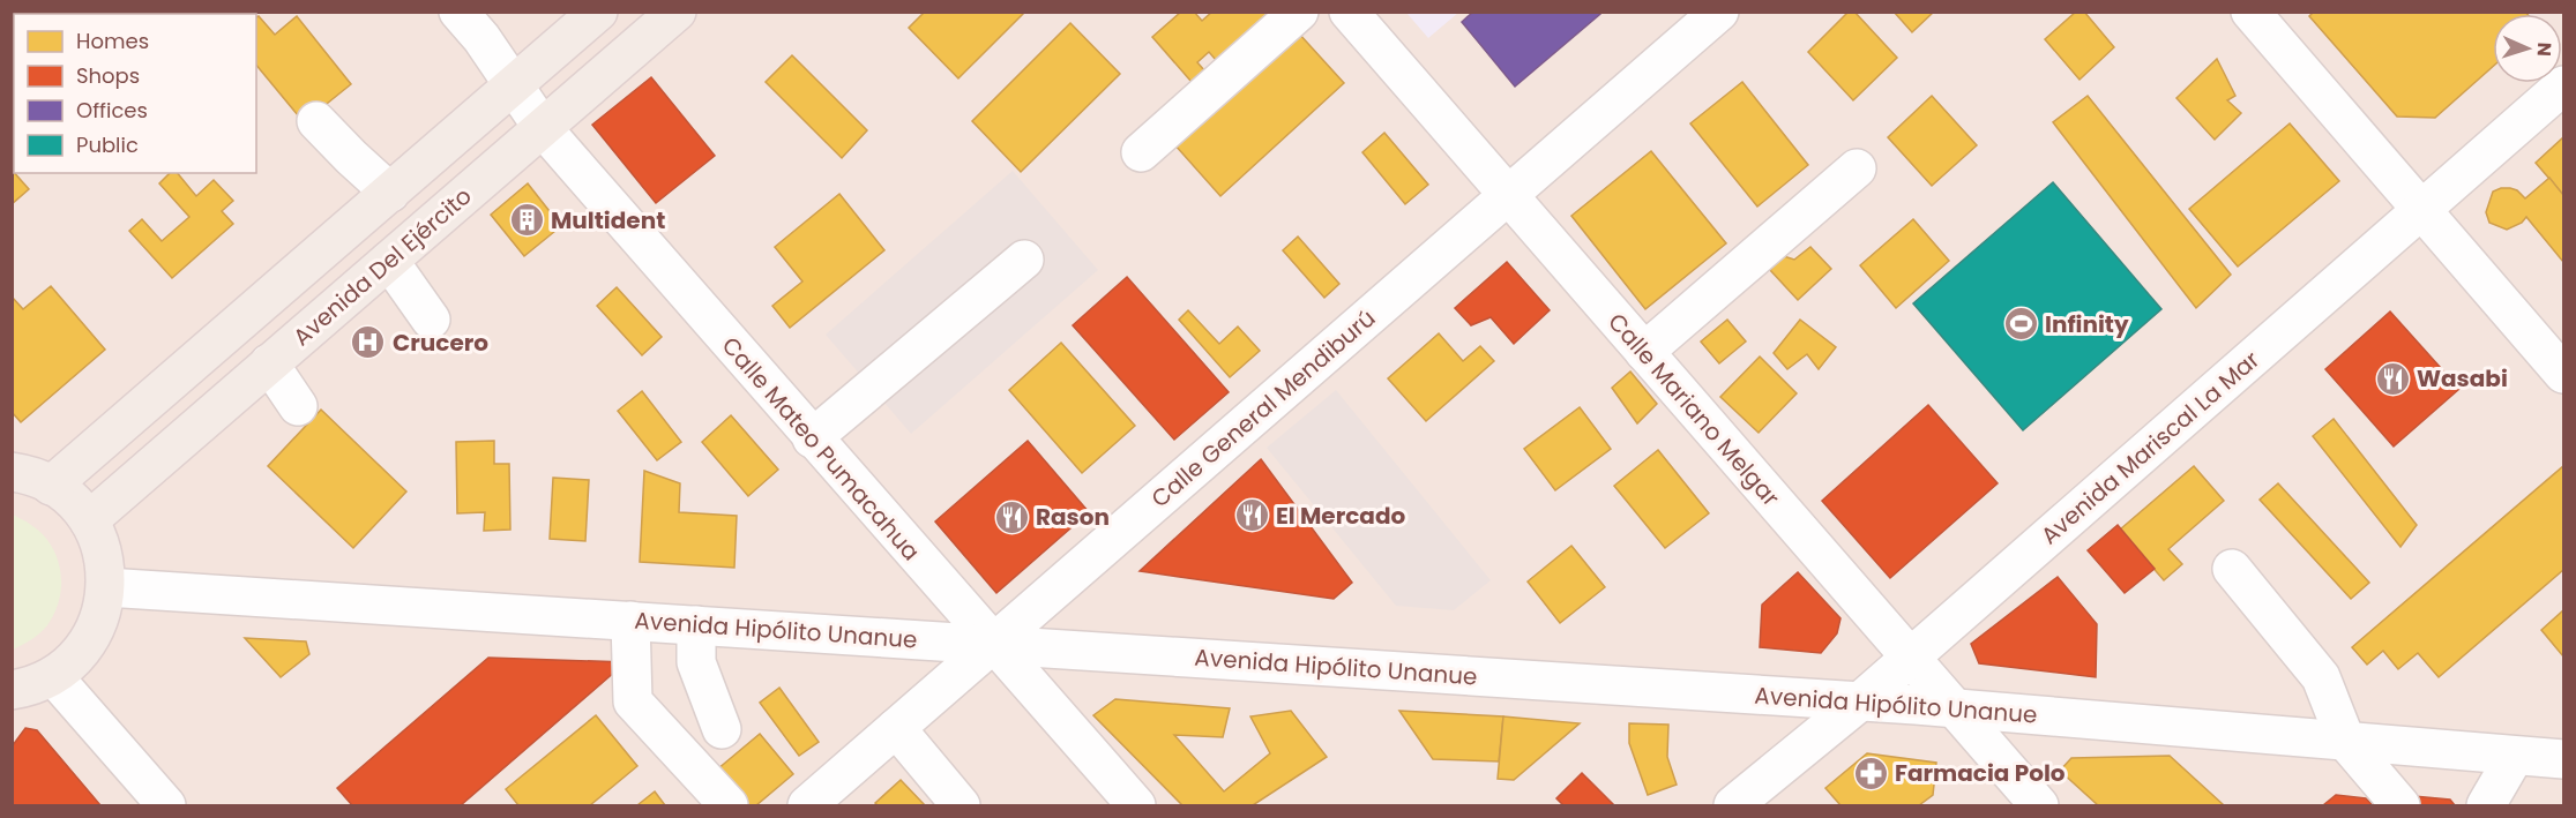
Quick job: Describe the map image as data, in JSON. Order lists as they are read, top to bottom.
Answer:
{
  "streets": {
    "main road": ["Avenida Del Ejército"],
    "street": [
      "Calle General Mendiburú",
      "Calle Mariano Melgar",
      "Avenida Mariscal La Mar",
      "Calle Mateo Pumacahua",
      "Avenida Hipólito Unanue"
    ]
  },
  "crossings": [
    ["Avenida Del Ejército", "Calle Mateo Pumacahua"],
    ["Calle General Mendiburú", "Calle Mariano Melgar"],
    ["Calle General Mendiburú", "Calle Mateo Pumacahua"],
    ["Calle General Mendiburú", "Avenida Hipólito Unanue"],
    ["Calle Mariano Melgar", "Avenida Mariscal La Mar"],
    ["Calle Mariano Melgar", "Avenida Hipólito Unanue"],
    ["Avenida Mariscal La Mar", "Avenida Hipólito Unanue"],
    ["Calle Mateo Pumacahua", "Avenida Hipólito Unanue"]
  ],
  "places": {
    "building": ["Multident"],
    "sports": ["Infinity"],
    "hospital": ["Crucero"],
    "restaurant": ["Wasabi", "El Mercado", "Rason"],
    "pharmacy": ["Farmacia Polo"]
  },
  "legend": [
    "Homes",
    "Shops",
    "Offices",
    "Public"
  ],
  "north": "right"
}
